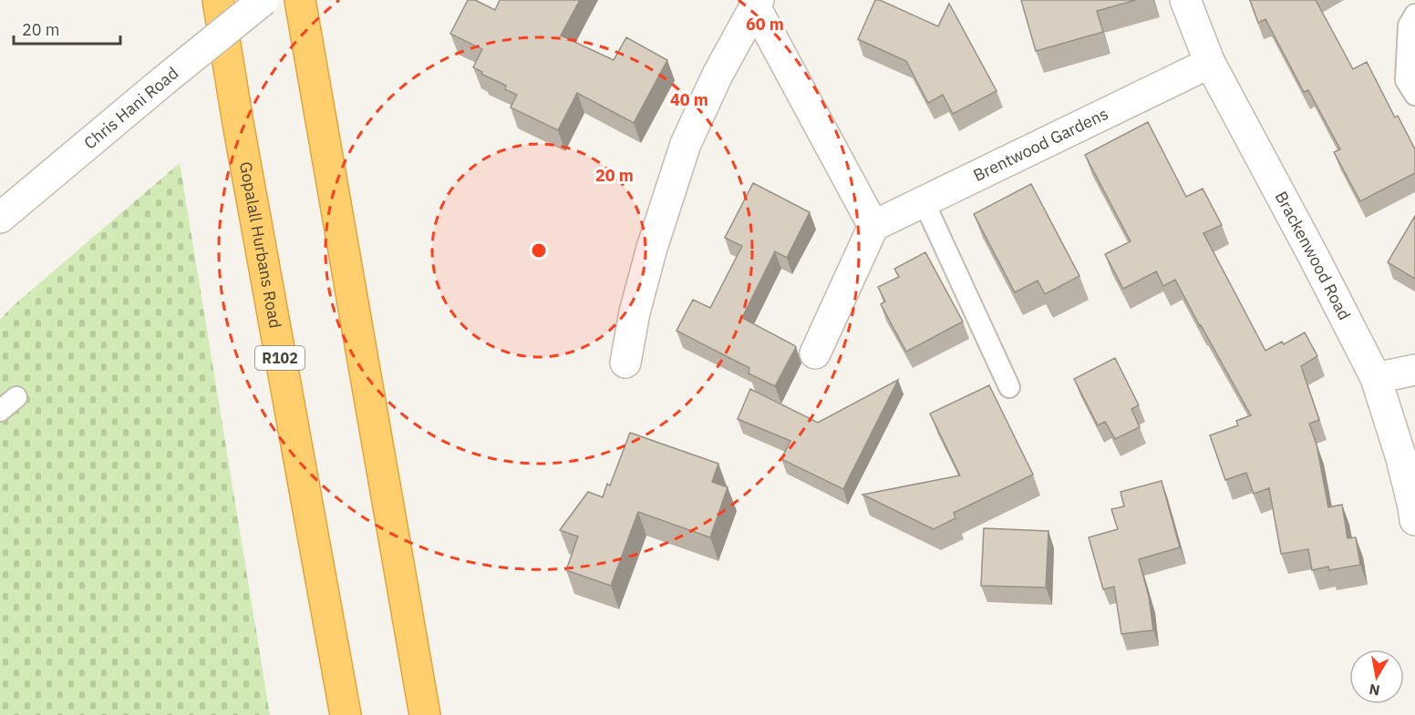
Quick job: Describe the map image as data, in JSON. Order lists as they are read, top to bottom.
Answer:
{
  "streets": {
    "highway": ["Gopalall Hurbans Road", "R102"],
    "street": ["Chris Hani Road", "Brentwood Gardens", "Brackenwood Road"]
  },
  "crossings": [
    ["Brentwood Gardens", "Brackenwood Road"]
  ],
  "scale_bar": "20 m",
  "north": "bottom",
  "rings": ["60 m", "40 m", "20 m"]
}
